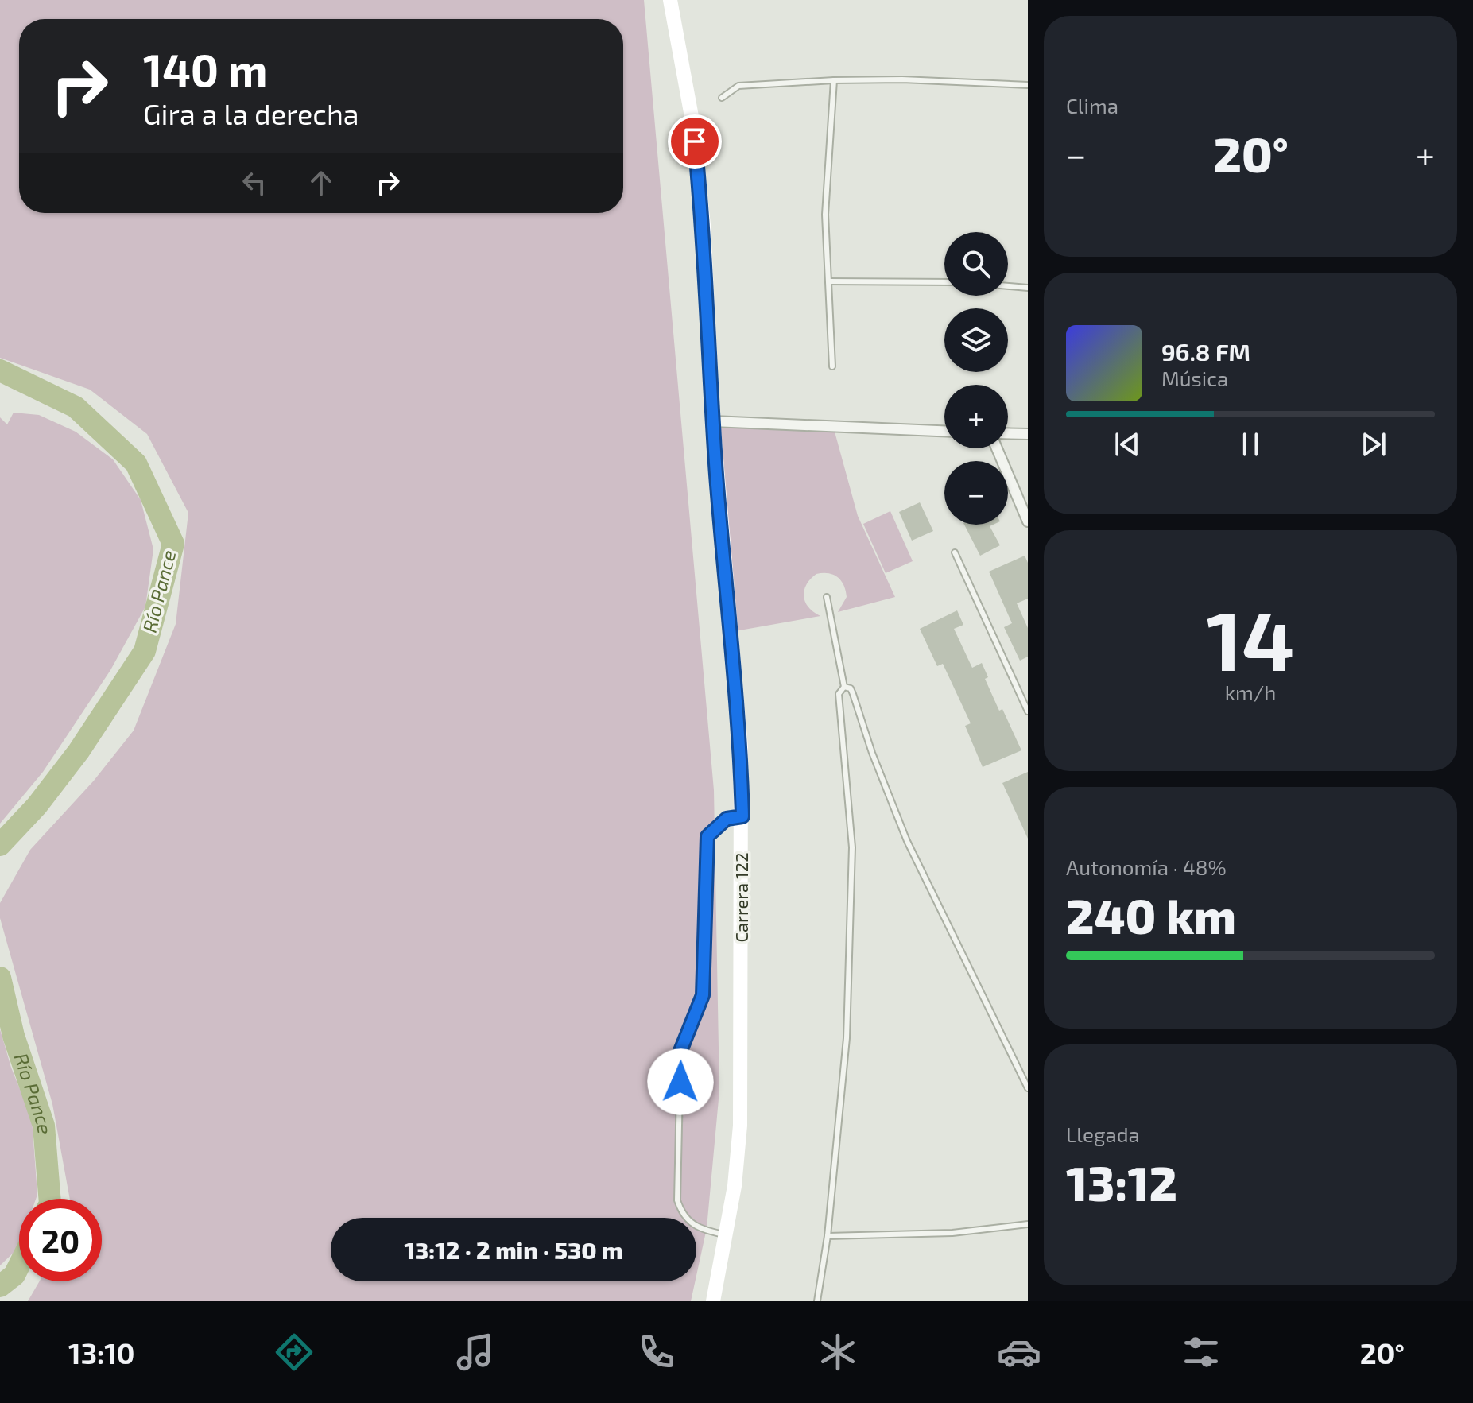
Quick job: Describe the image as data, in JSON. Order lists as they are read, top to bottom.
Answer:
{
  "streets": {
    "street": ["Carrera 122"]
  },
  "water": ["Río Pance"],
  "page": {
    "tile": [
      "Clima",
      ["14", "km/h"],
      ["Autonomía · 48%", "240 km"],
      ["Llegada", "13:12"]
    ],
    "turn": ["140 m", "Gira a la derecha"],
    "heat": ["−", "20°", "+"],
    "map_buttons": ["+", "−"],
    "song": ["96.8 FM", "Música"],
    "limit": "20",
    "trip": "13:12 · 2 min · 530 m",
    "tabs": ["13:10", "20°"]
  }
}
